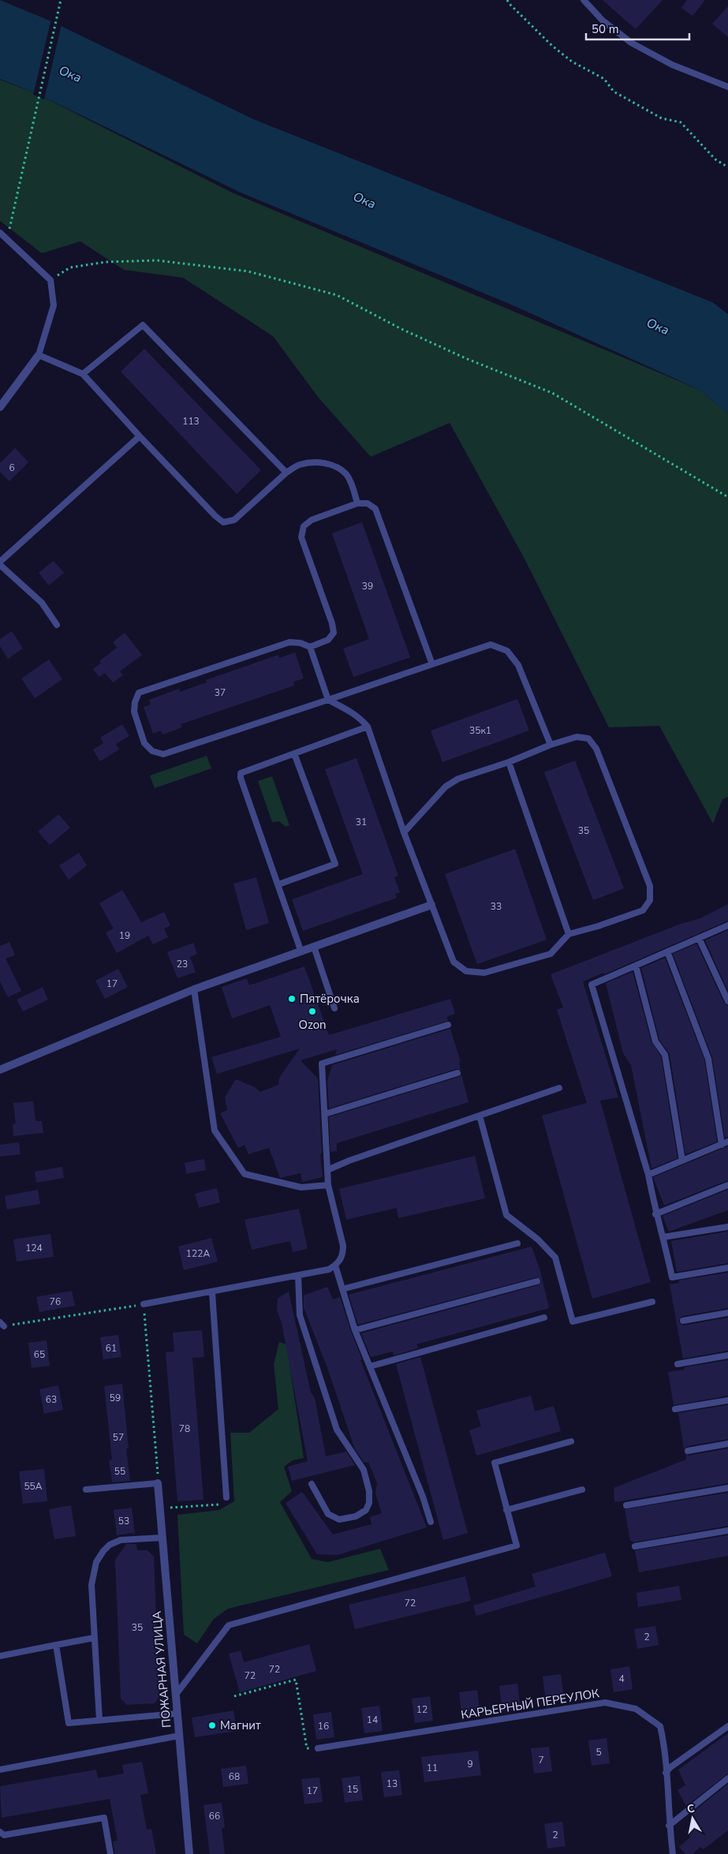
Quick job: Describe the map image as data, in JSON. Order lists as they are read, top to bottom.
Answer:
{
  "streets": {
    "street": ["ПОЖАРНАЯ УЛИЦА"],
    "lane": ["КАРЬЕРНЫЙ ПЕРЕУЛОК"]
  },
  "water": ["Ока"],
  "places": ["Пятёрочка", "Ozon", "Магнит"],
  "house_numbers": [
    "113",
    "6",
    "39",
    "37",
    "35к1",
    "31",
    "35",
    "33",
    "19",
    "23",
    "17",
    "124",
    "122А",
    "76",
    "61",
    "65",
    "59",
    "63",
    "78",
    "57",
    "55",
    "55А",
    "53",
    "72",
    "35",
    "2",
    "72",
    "72",
    "4",
    "12",
    "14",
    "16",
    "5",
    "7",
    "9",
    "11",
    "68",
    "13",
    "15",
    "17",
    "66",
    "2"
  ],
  "scale_bar": "50 m",
  "north": "top"
}
